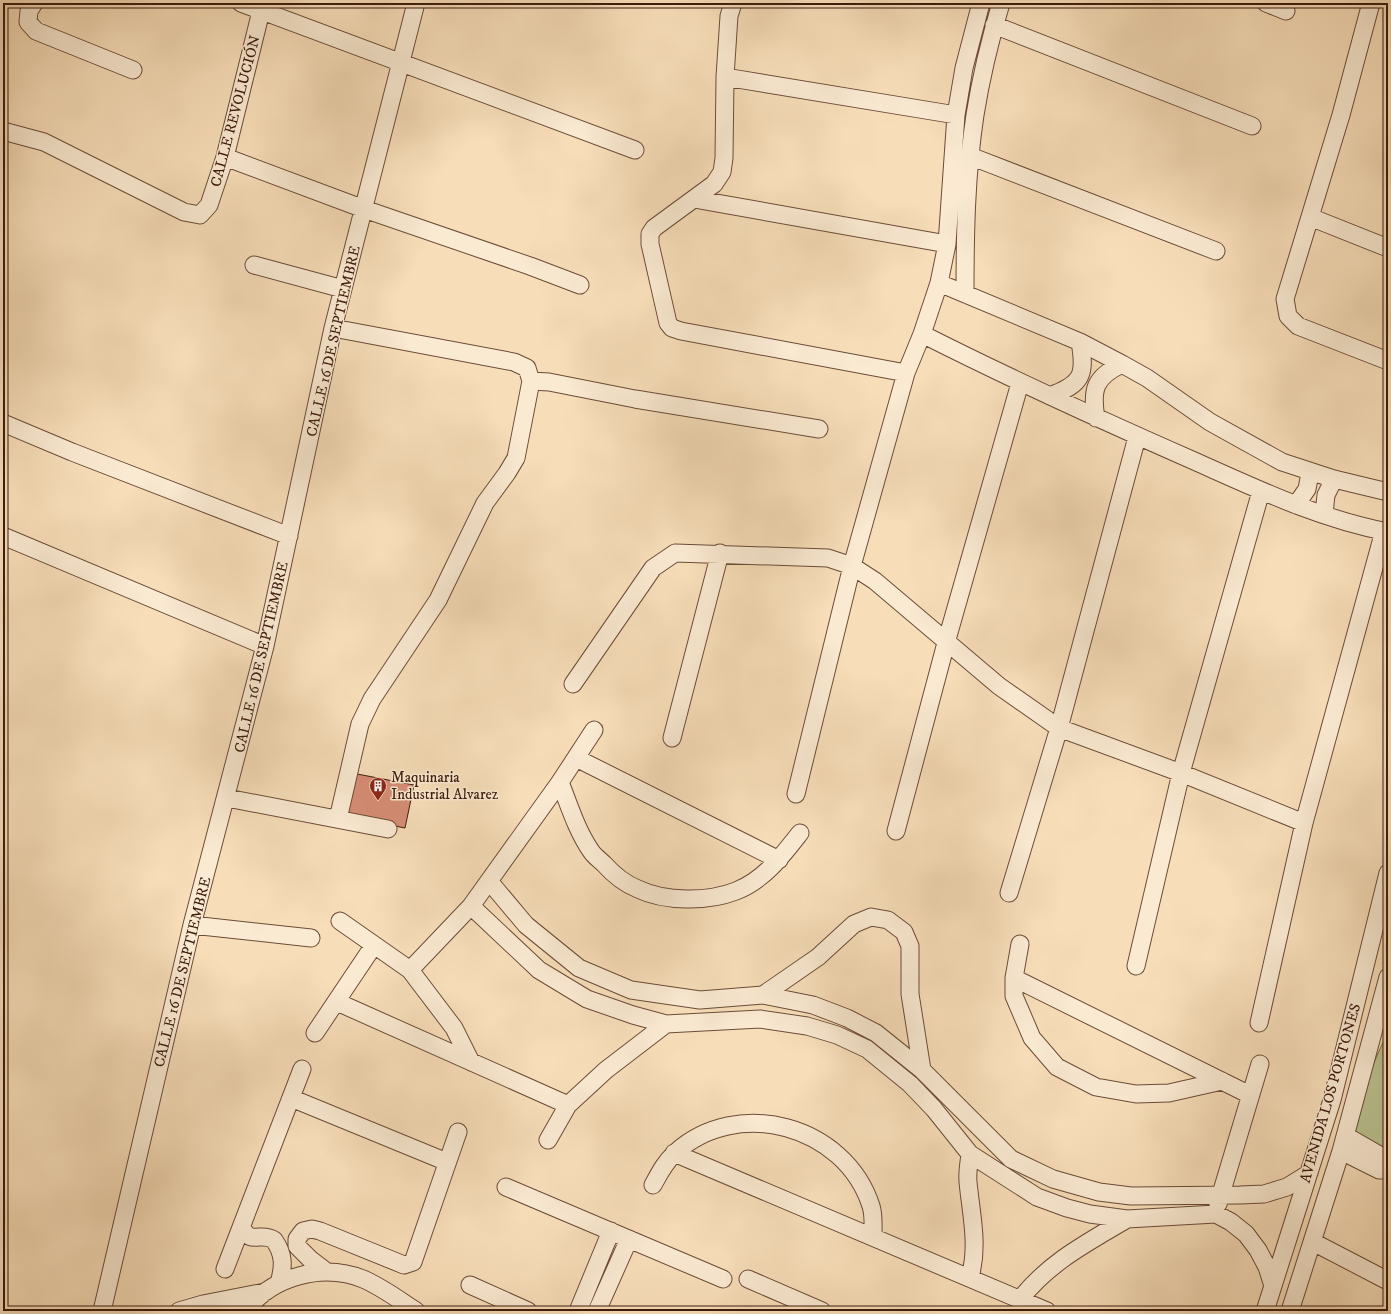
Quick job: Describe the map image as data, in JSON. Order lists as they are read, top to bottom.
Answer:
{
  "streets": {
    "street": ["CALLE REVOLUCIÓN", "CALLE 16 DE SEPTIEMBRE", "AVENIDA LOS PORTONES"]
  },
  "places": {
    "building": ["Maquinaria Industrial Alvarez"]
  }
}
